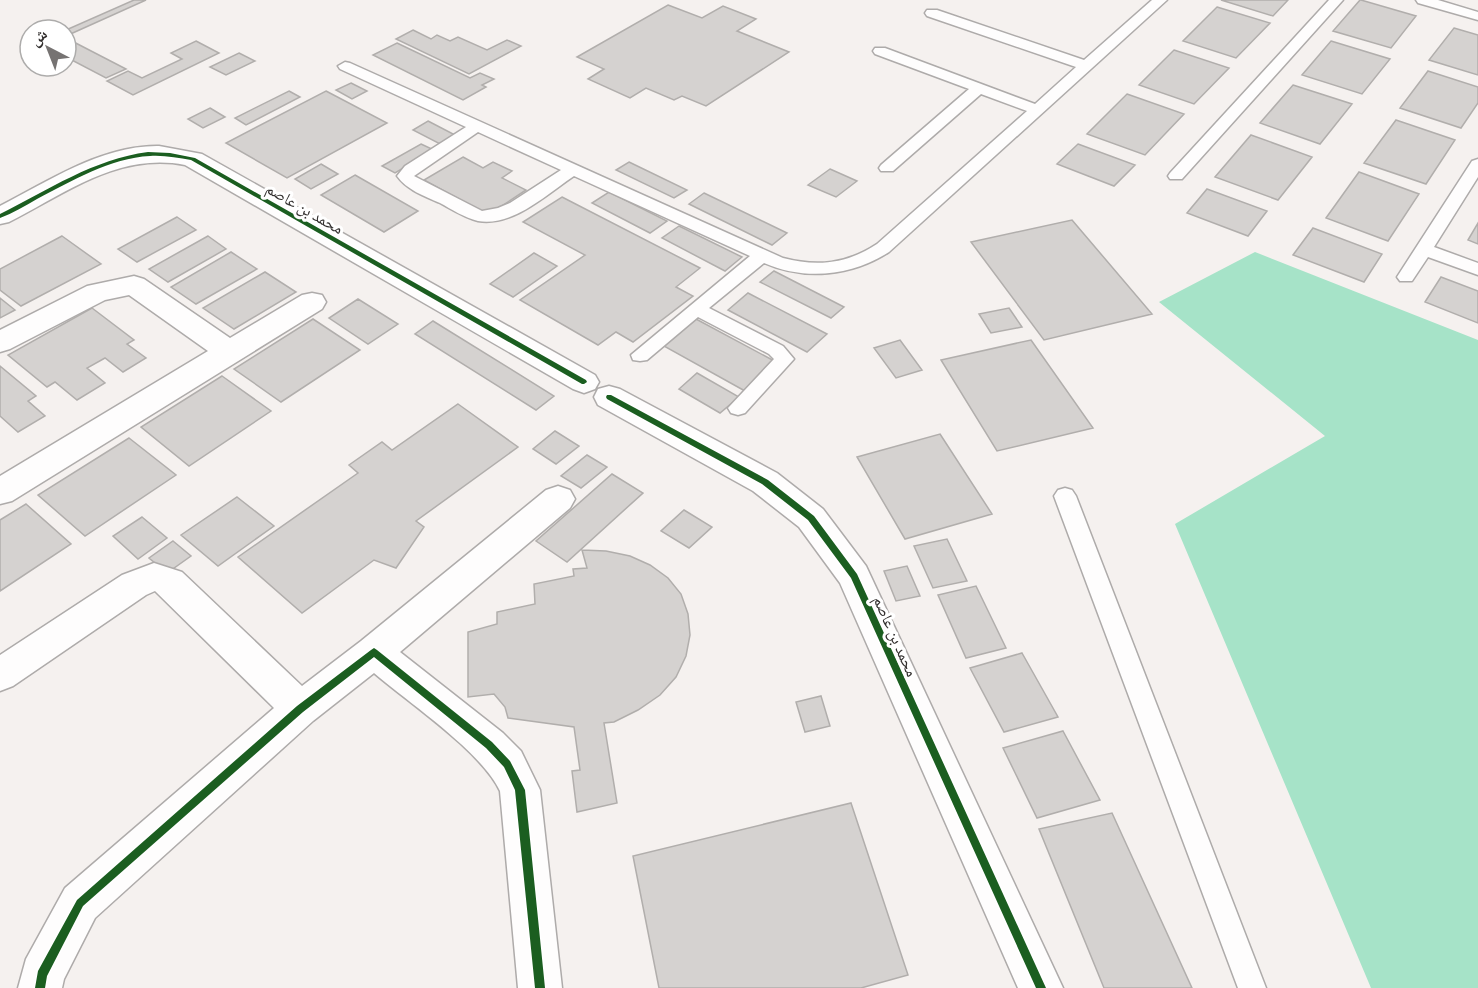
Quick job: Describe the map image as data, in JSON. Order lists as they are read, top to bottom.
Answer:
{
  "streets": {
    "street": ["محمد بن عاصم"]
  },
  "north": "top left"
}
